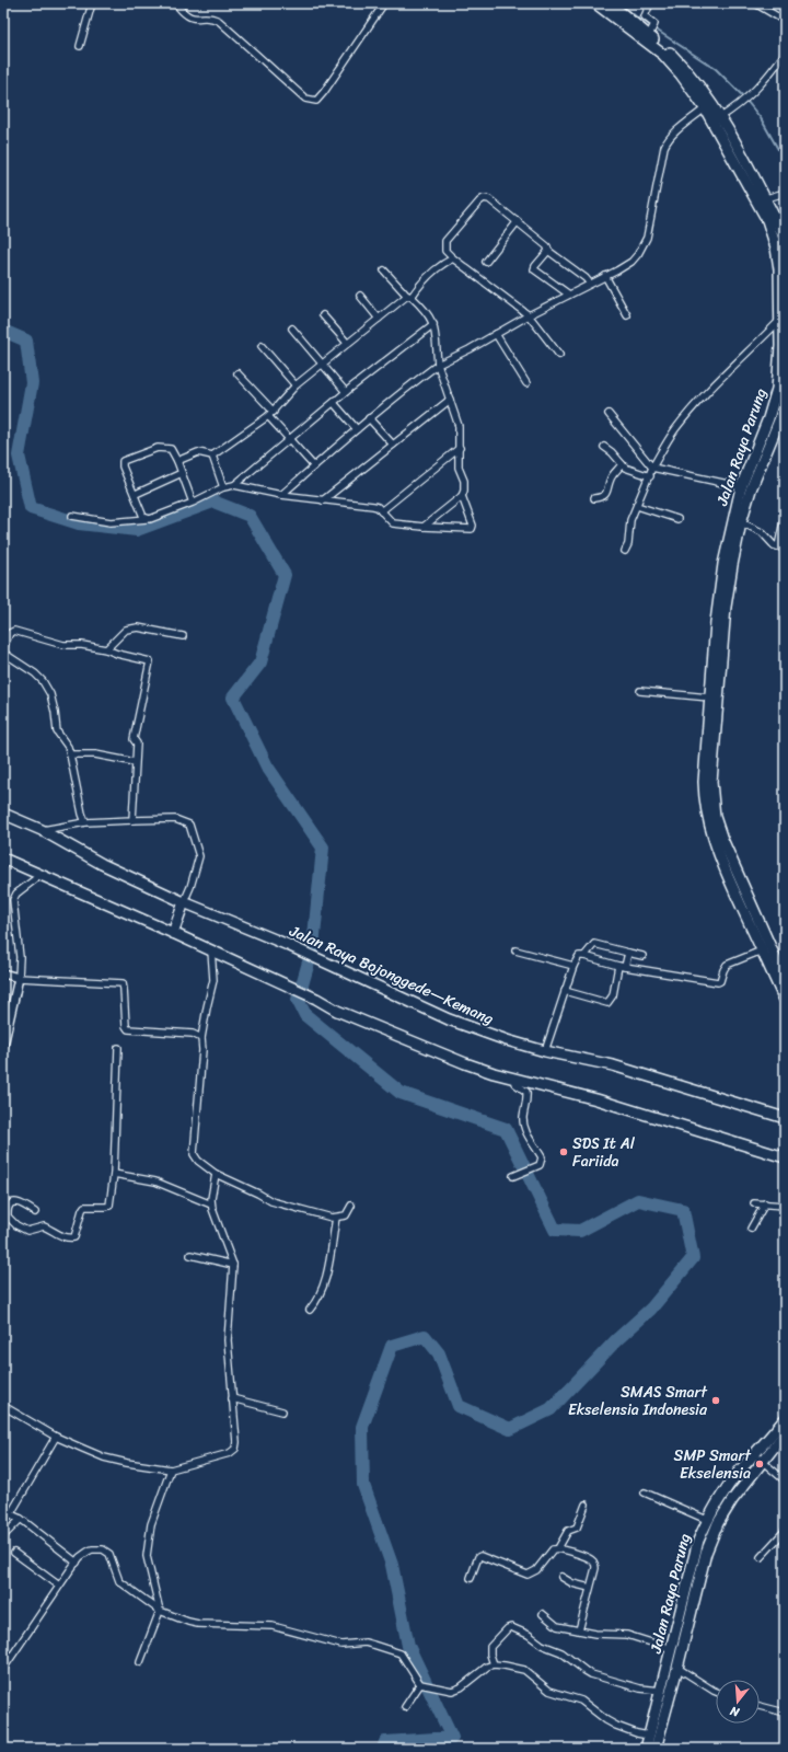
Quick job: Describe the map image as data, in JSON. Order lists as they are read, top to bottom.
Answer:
{
  "streets": {
    "highway": ["Jalan Raya Parung", "Jalan Raya Bojonggede—Kemang"]
  },
  "places": ["SDS It Al Fariida", "SMAS Smart Ekselensia Indonesia", "SMP Smart Ekselensia"],
  "north": "bottom"
}
